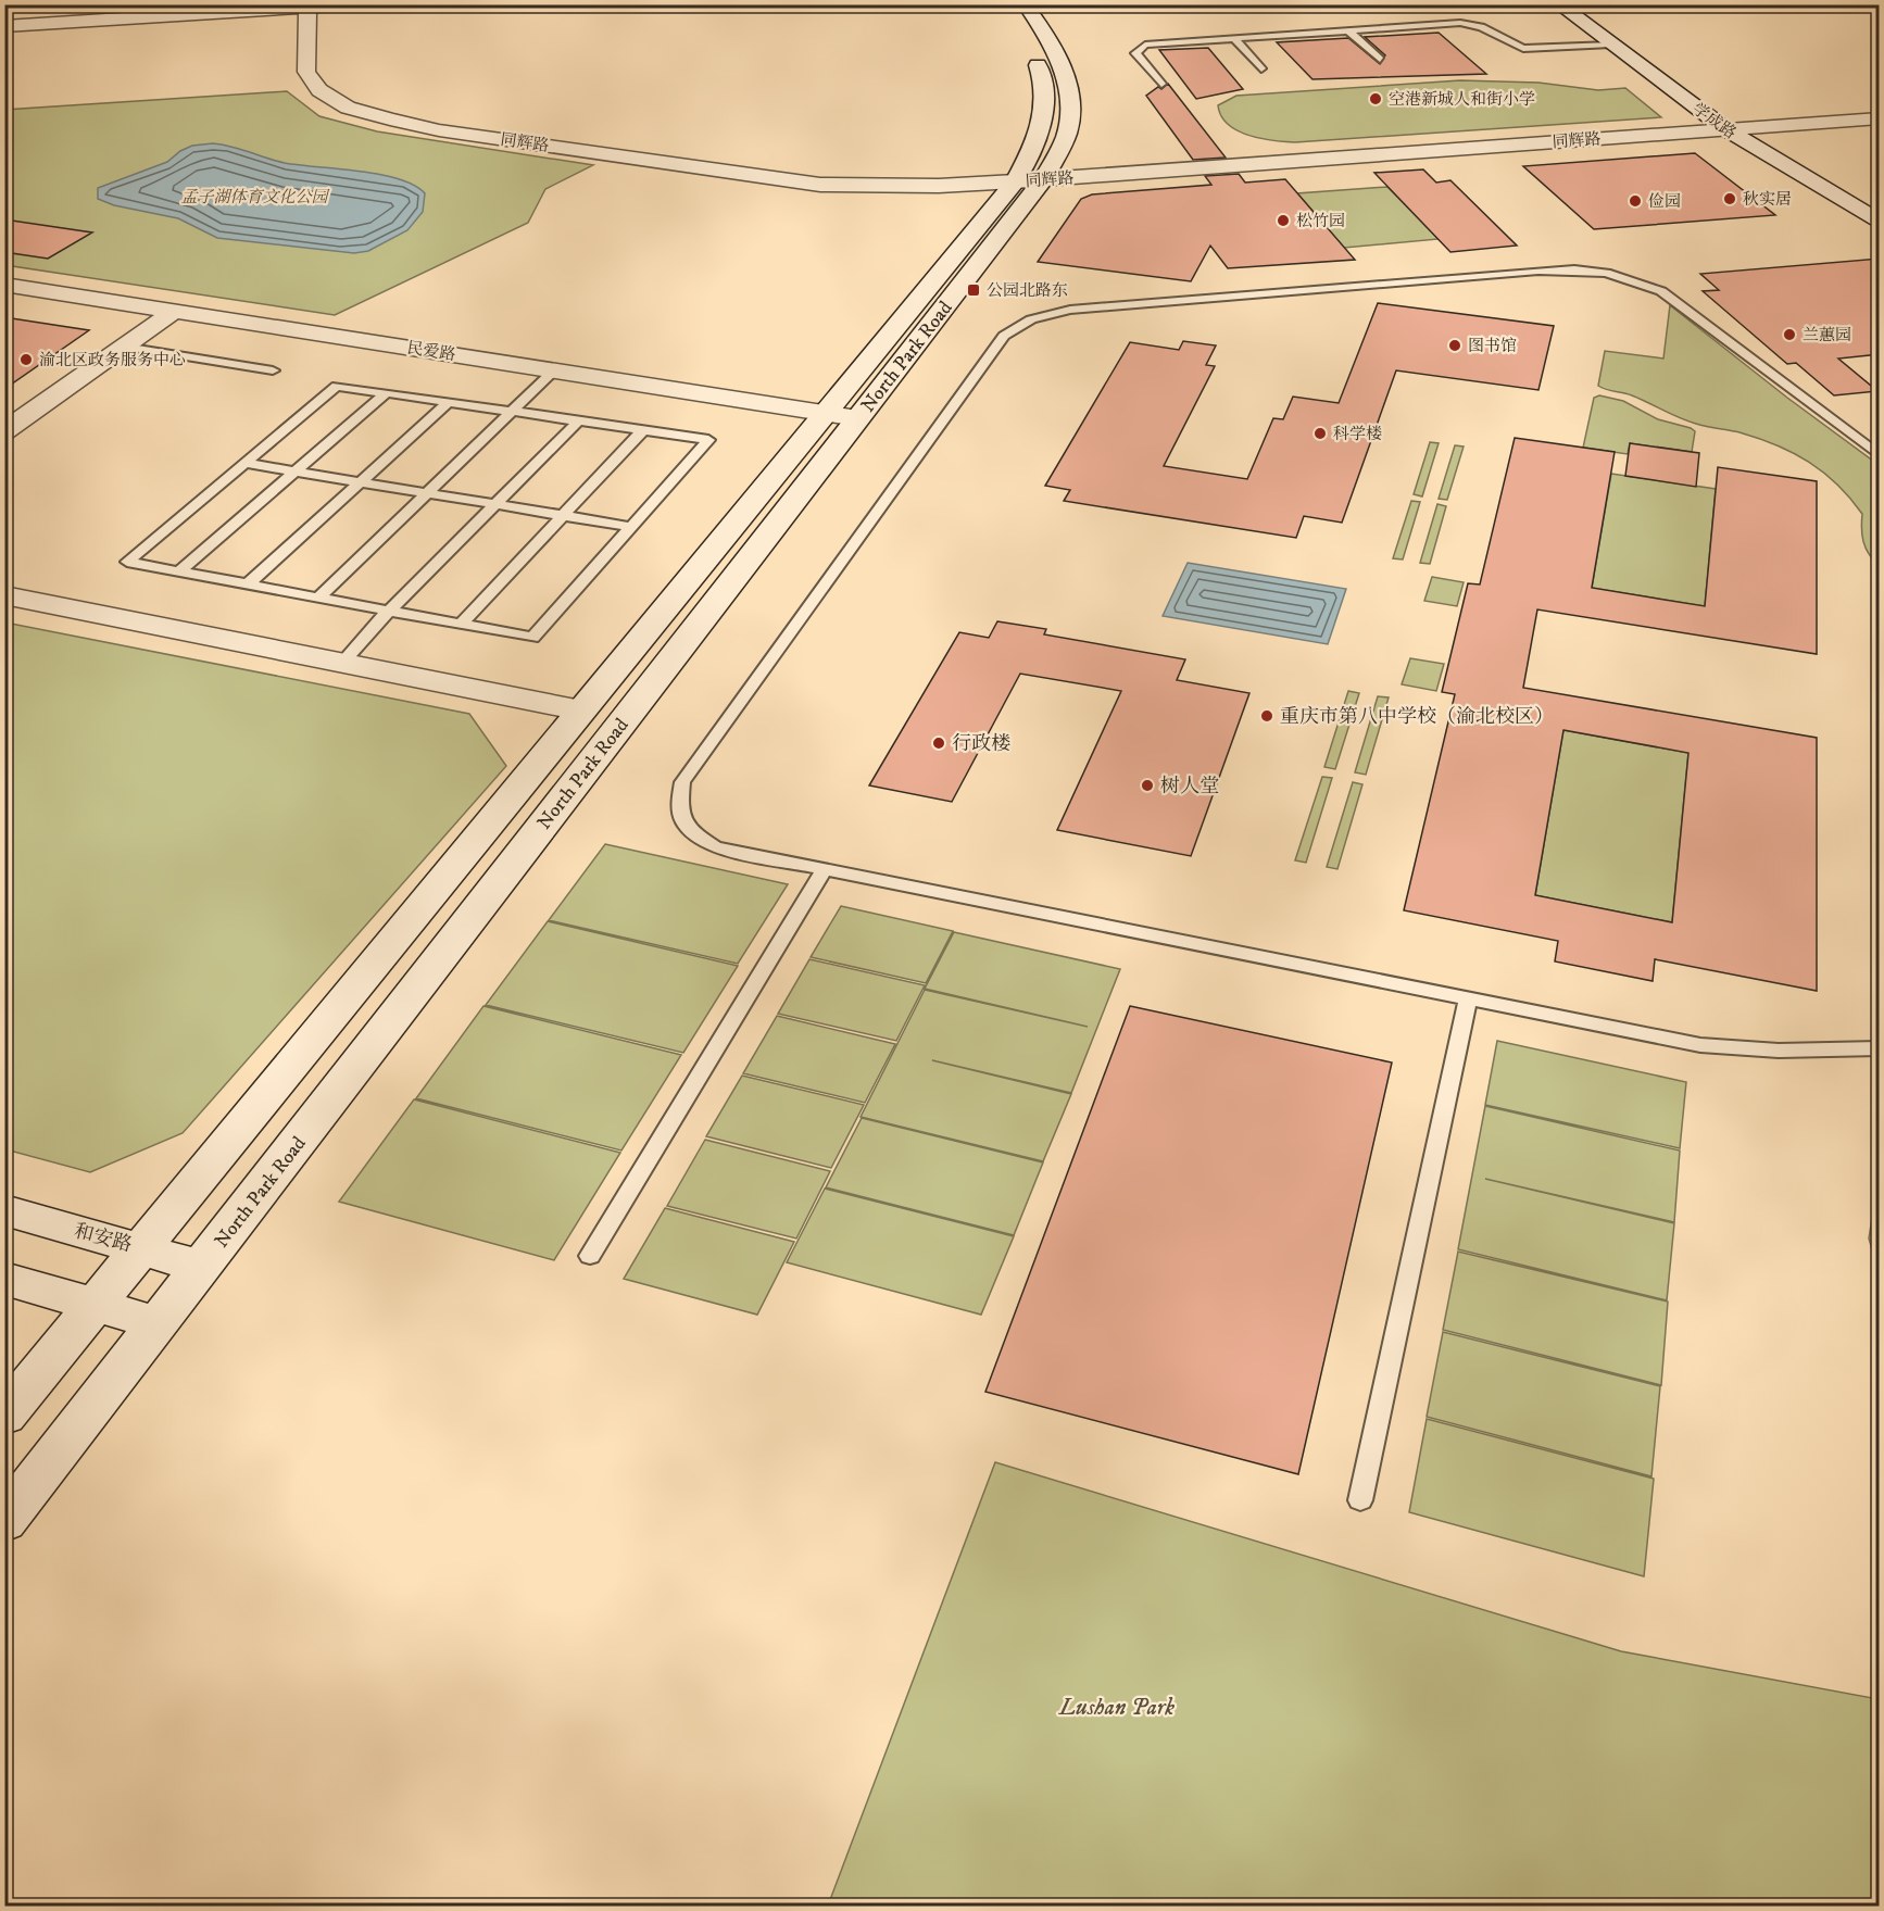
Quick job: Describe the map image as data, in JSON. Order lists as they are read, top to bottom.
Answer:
{
  "streets": {
    "main road": [
      "学成路",
      "同辉路",
      "民爱路",
      "North Park Road",
      "和安路"
    ]
  },
  "crossings": [
    ["学成路", "同辉路"],
    ["同辉路", "North Park Road"],
    ["民爱路", "North Park Road"],
    ["North Park Road", "和安路"]
  ],
  "parks": ["孟子湖体育文化公园", "Lushan Park"],
  "places": {
    "other": [
      "空港新城人和街小学",
      "秋实居",
      "俭园",
      "松竹园",
      "兰蕙园",
      "图书馆",
      "渝北区政务服务中心",
      "科学楼",
      "重庆市第八中学校（渝北校区）",
      "行政楼",
      "树人堂"
    ],
    "transit": ["公园北路东"]
  }
}
